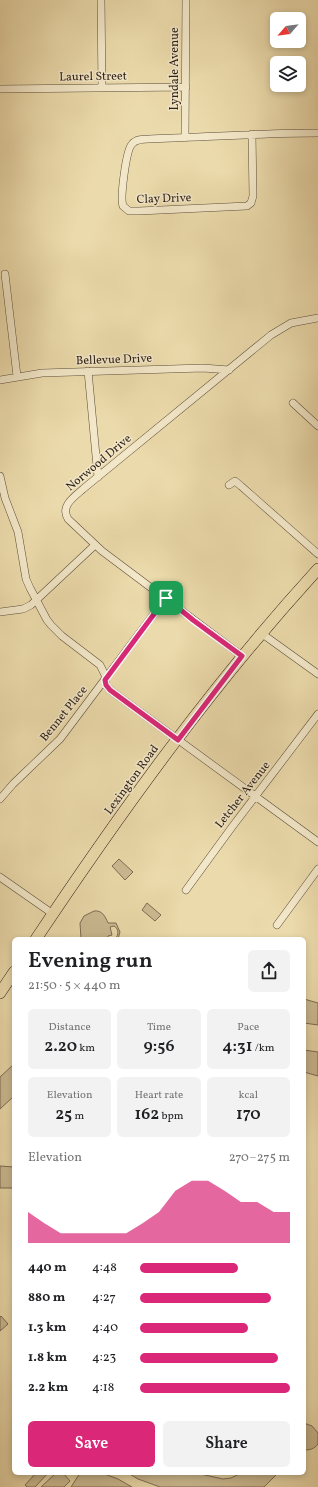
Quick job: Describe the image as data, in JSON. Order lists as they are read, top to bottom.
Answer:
{
  "streets": {
    "main road": ["Lexington Road"],
    "street": [
      "Lyndale Avenue",
      "Laurel Street",
      "Clay Drive",
      "Bellevue Drive",
      "Norwood Drive",
      "Bennet Place",
      "Letcher Avenue"
    ]
  },
  "crossings": [
    ["Lyndale Avenue", "Laurel Street"],
    ["Lyndale Avenue", "Clay Drive"],
    ["Bellevue Drive", "Norwood Drive"],
    ["Norwood Drive", "Bennet Place"],
    ["Norwood Drive", "Lexington Road"]
  ],
  "north": "bottom left",
  "page": {
    "heading": ["Evening run", "21:50 · 5 × 440 m"],
    "stats": [
      ["Distance", "2.20 km"],
      ["Time", "9:56"],
      ["Pace", "4:31 /km"],
      ["Elevation", "25 m"],
      ["Heart rate", "162 bpm"],
      ["kcal", "170"]
    ],
    "chart": ["Elevation", "270–275 m"],
    "list": [
      {
        "name": "440 m",
        "note": "4:48"
      },
      {
        "name": "880 m",
        "note": "4:27"
      },
      {
        "name": "1.3 km",
        "note": "4:40"
      },
      {
        "name": "1.8 km",
        "note": "4:23"
      },
      {
        "name": "2.2 km",
        "note": "4:18"
      }
    ],
    "buttons": ["Save", "Share"]
  }
}
